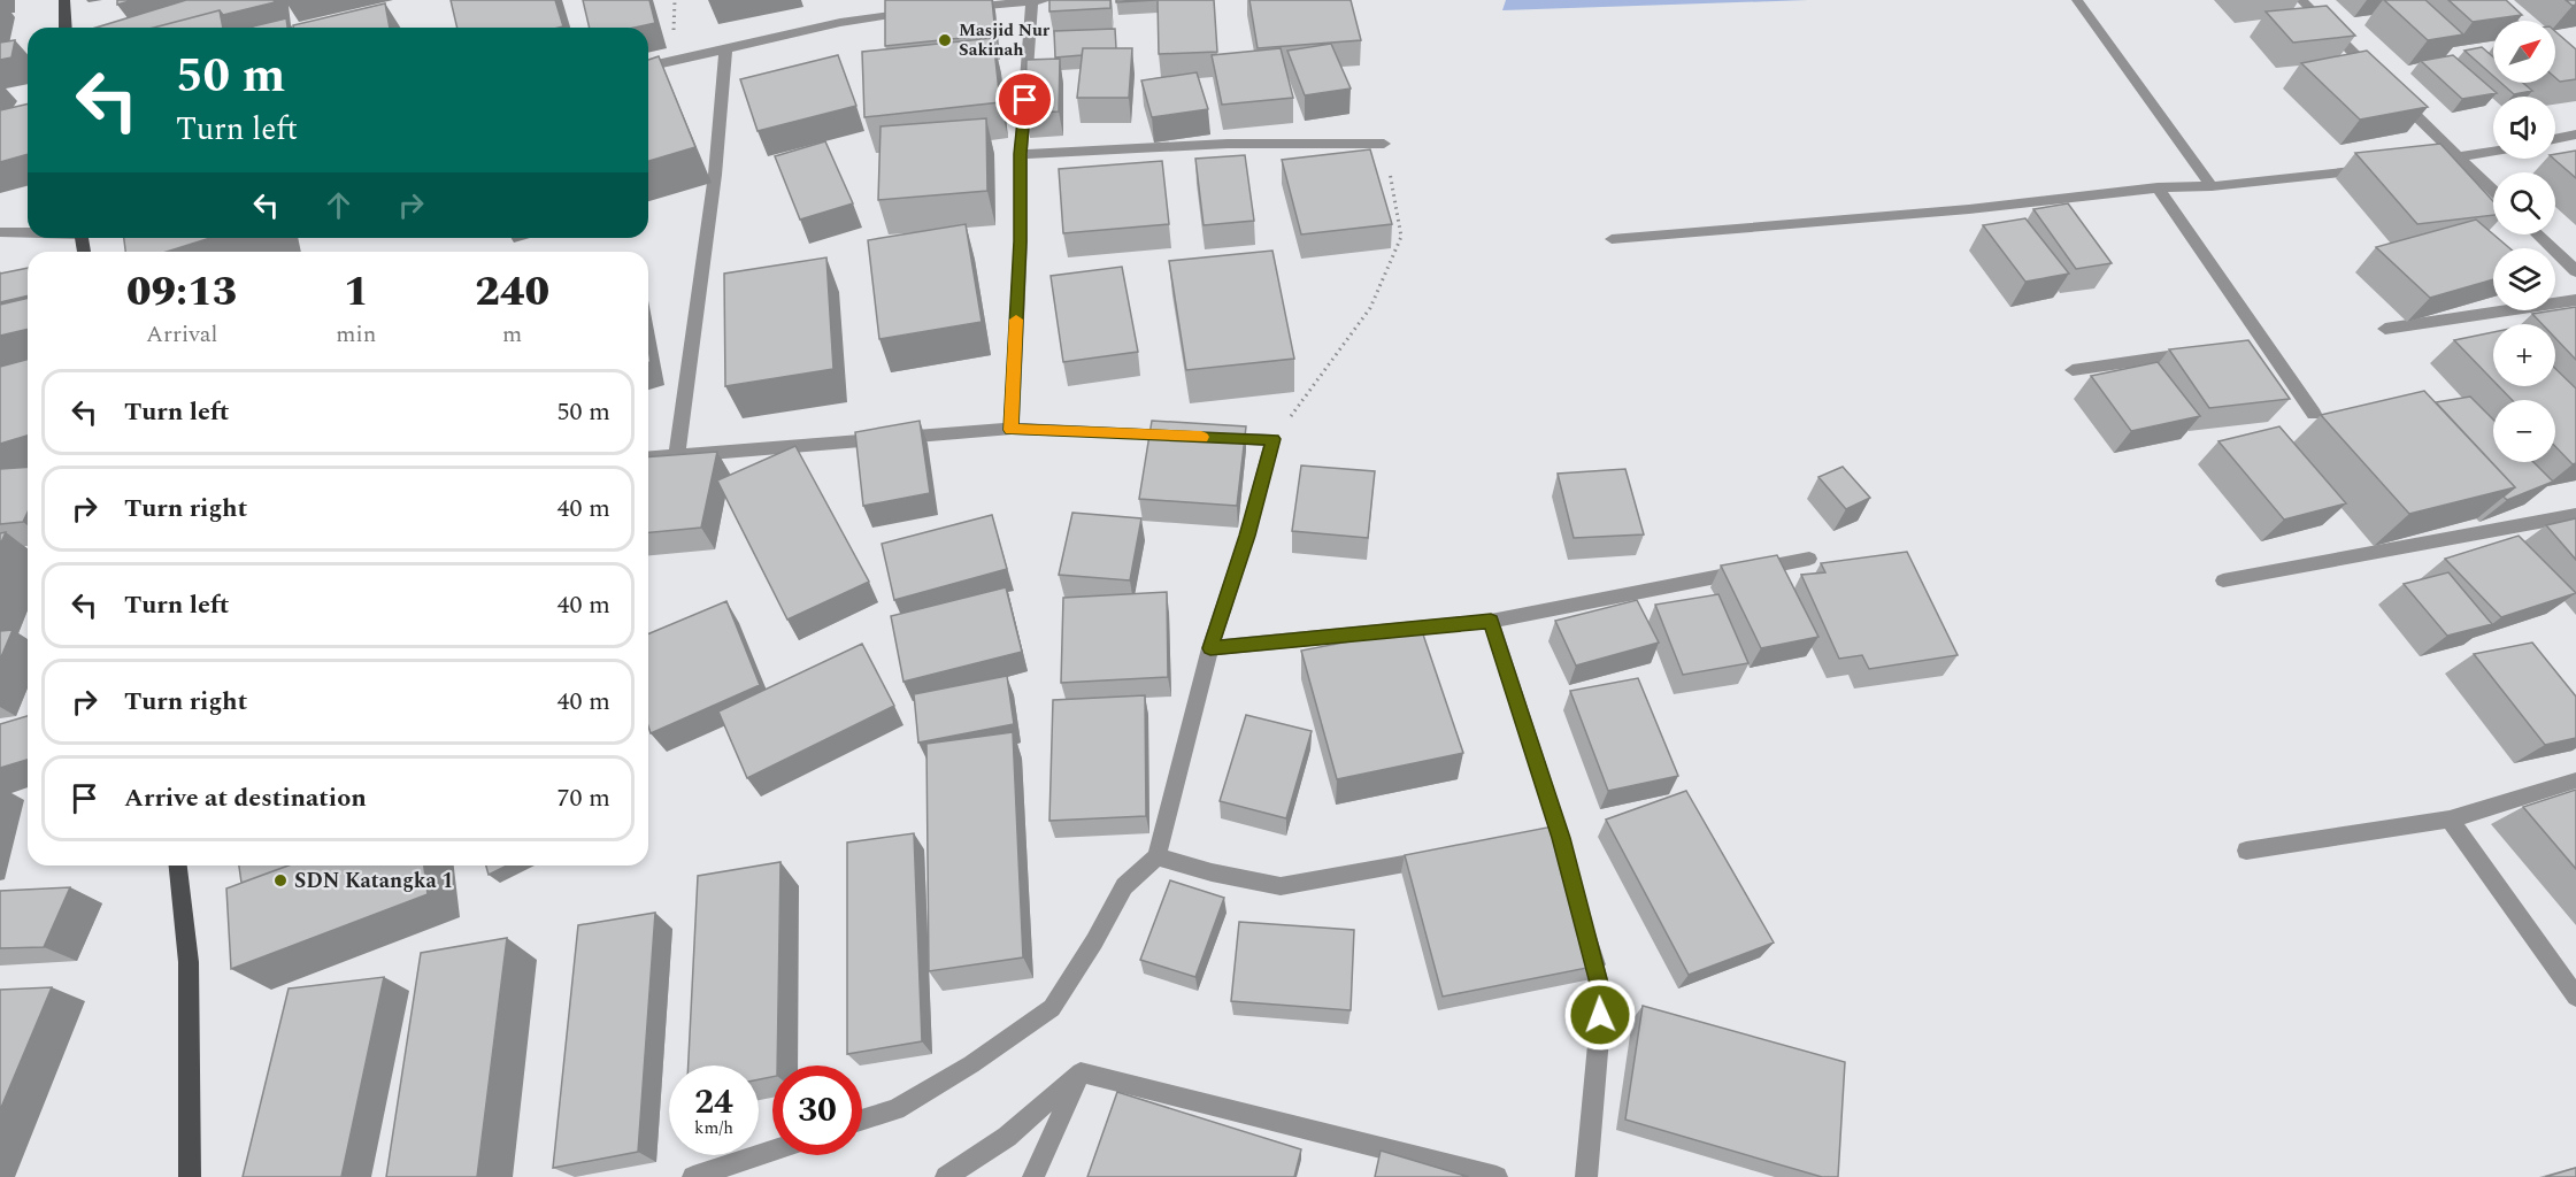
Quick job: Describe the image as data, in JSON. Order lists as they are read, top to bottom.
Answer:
{
  "places": ["Masjid Nur Sakinah", "SDN Katangka 1"],
  "north": "top right",
  "page": {
    "map_buttons": ["+", "−"],
    "turn": ["50 m", "Turn left"],
    "eta": [
      "09:13",
      "Arrival",
      "1",
      "min",
      "240",
      "m"
    ],
    "list": [
      {
        "name": "Turn left",
        "value": "50 m"
      },
      {
        "name": "Turn right",
        "value": "40 m"
      },
      {
        "name": "Turn left",
        "value": "40 m"
      },
      {
        "name": "Turn right",
        "value": "40 m"
      },
      {
        "name": "Arrive at destination",
        "value": "70 m"
      }
    ],
    "speed": "24 km/h",
    "limit": "30"
  }
}
